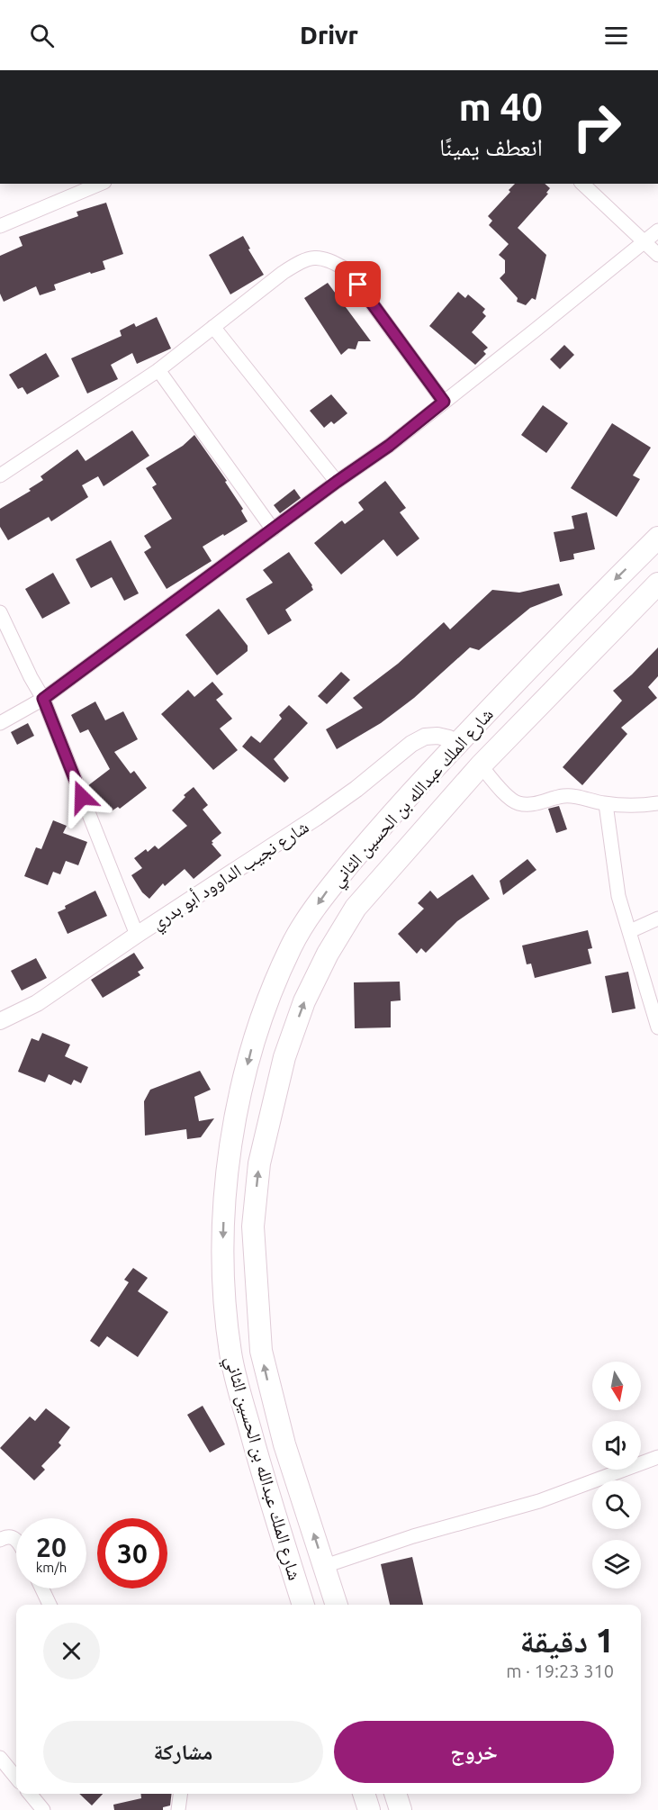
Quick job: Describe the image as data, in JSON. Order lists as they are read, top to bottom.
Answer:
{
  "streets": {
    "highway": ["شارع الملك عبدالله بن الحسين الثاني"],
    "street": ["شارع نجيب الداوود أبو بدري"]
  },
  "crossings": [
    ["شارع الملك عبدالله بن الحسين الثاني", "شارع نجيب الداوود أبو بدري"]
  ],
  "north": "bottom",
  "page": {
    "header": "Drivr",
    "turn": ["40 m", "انعطف يمينًا"],
    "speed": "20 km/h",
    "limit": "30",
    "heading": ["1 دقيقة", "310 m · 19:23"],
    "buttons": ["خروج", "مشاركة"]
  }
}
